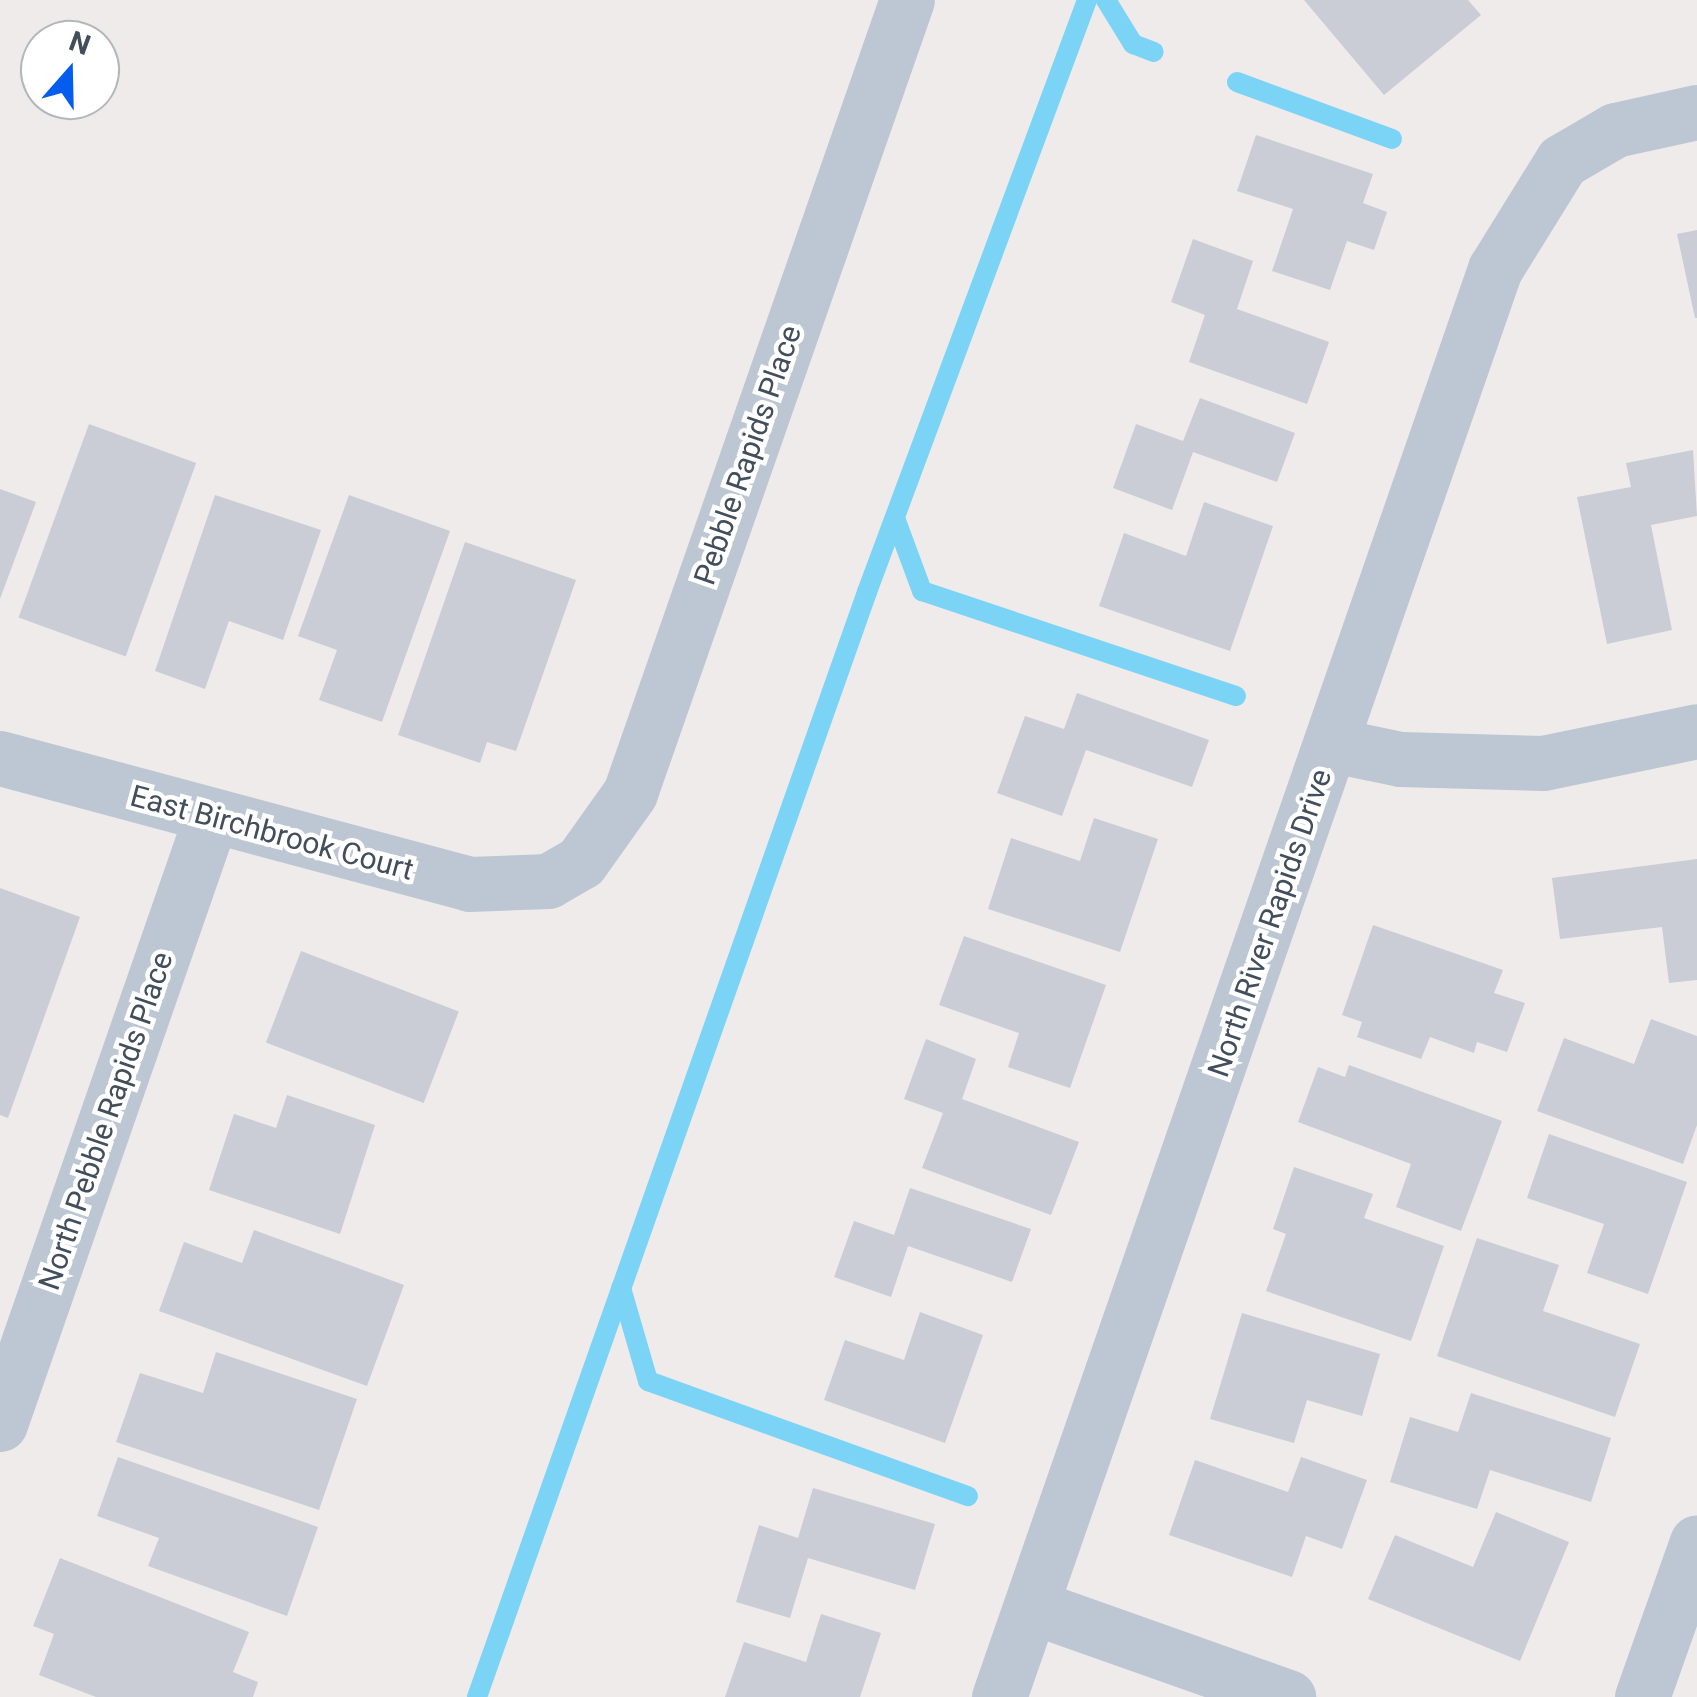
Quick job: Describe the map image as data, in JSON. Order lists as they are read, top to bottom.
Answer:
{
  "streets": {
    "street": [
      "Pebble Rapids Place",
      "East Birchbrook Court",
      "North River Rapids Drive",
      "North Pebble Rapids Place"
    ]
  },
  "crossings": [
    ["Pebble Rapids Place", "East Birchbrook Court"],
    ["East Birchbrook Court", "North Pebble Rapids Place"]
  ],
  "north": "top"
}
